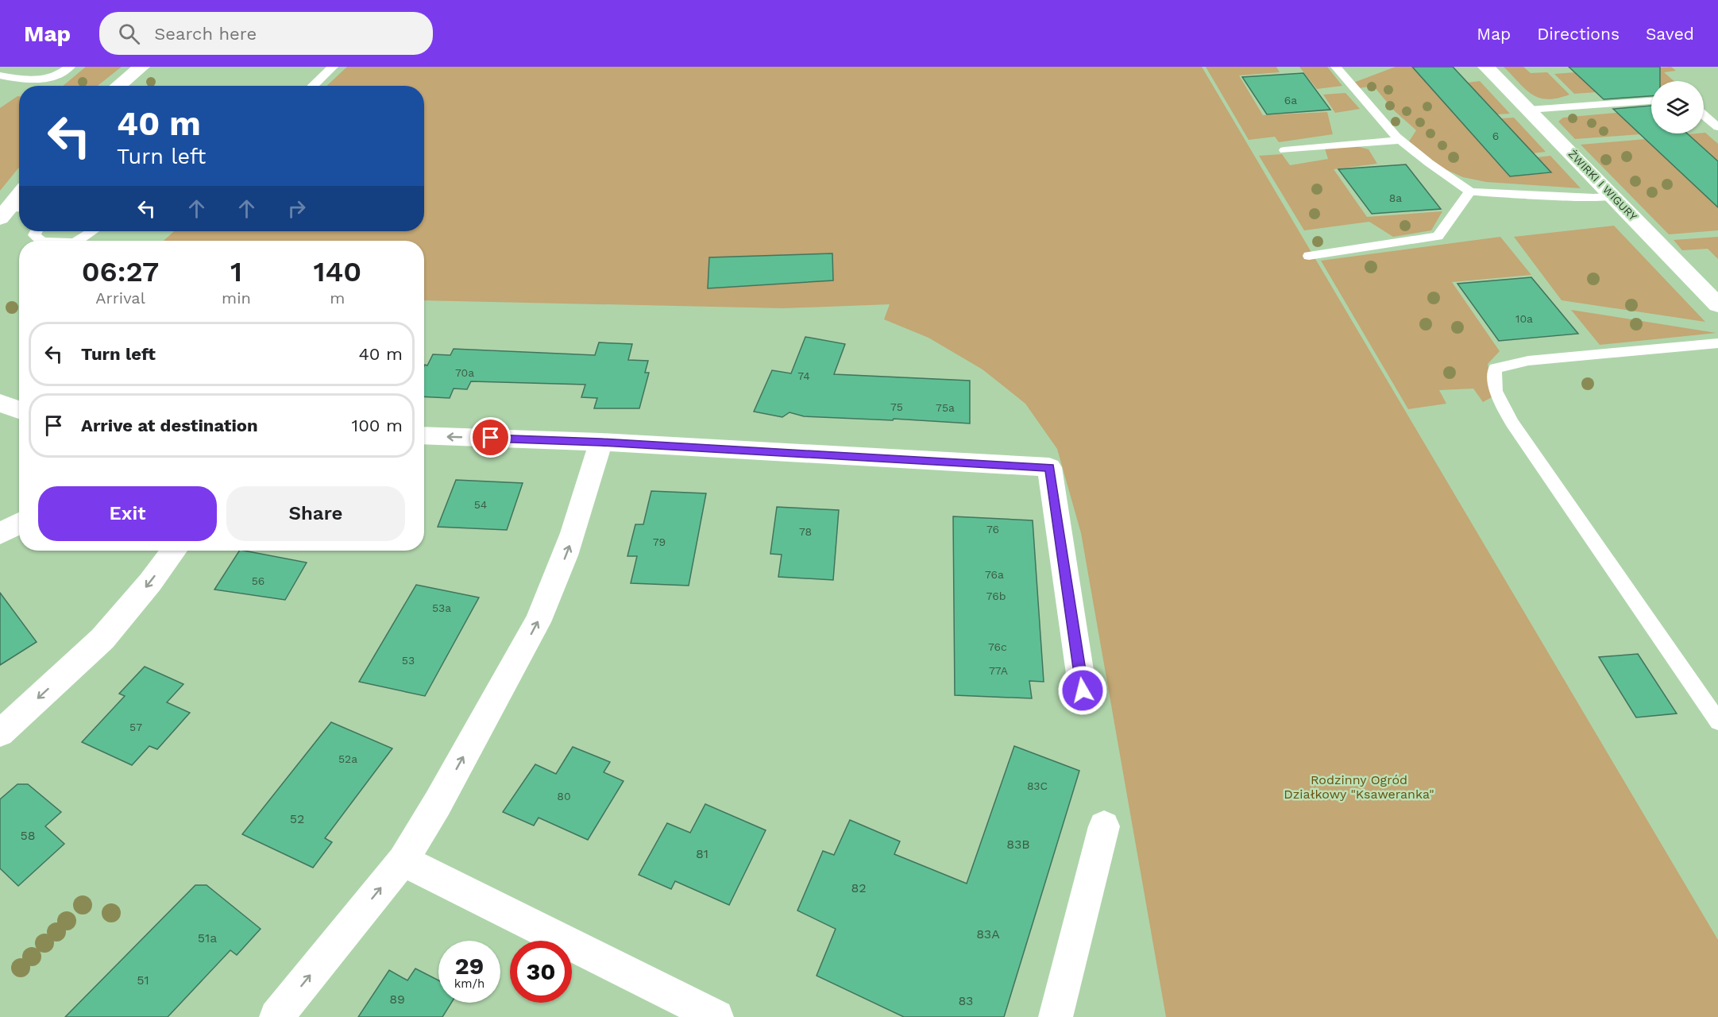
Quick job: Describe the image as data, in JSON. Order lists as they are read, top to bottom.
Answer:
{
  "streets": {
    "street": ["ŻWIRKI I WIGURY"]
  },
  "parks": ["Rodzinny Ogród Działkowy \"Ksaweranka\""],
  "house_numbers": [
    "6a",
    "6",
    "8a",
    "10a",
    "70a",
    "74",
    "75",
    "75a",
    "54",
    "76",
    "78",
    "79",
    "76a",
    "56",
    "76b",
    "53a",
    "76c",
    "53",
    "77A",
    "57",
    "52a",
    "83C",
    "80",
    "52",
    "58",
    "83B",
    "81",
    "82",
    "83A",
    "51a",
    "51",
    "89",
    "83"
  ],
  "page": {
    "header": "Map",
    "search": "Search here",
    "nav": ["Map", "Directions", "Saved"],
    "turn": ["40 m", "Turn left"],
    "eta": [
      "06:27",
      "Arrival",
      "1",
      "min",
      "140",
      "m"
    ],
    "list": [
      {
        "name": "Turn left",
        "value": "40 m"
      },
      {
        "name": "Arrive at destination",
        "value": "100 m"
      }
    ],
    "buttons": ["Exit", "Share"],
    "speed": "29 km/h",
    "limit": "30"
  }
}
